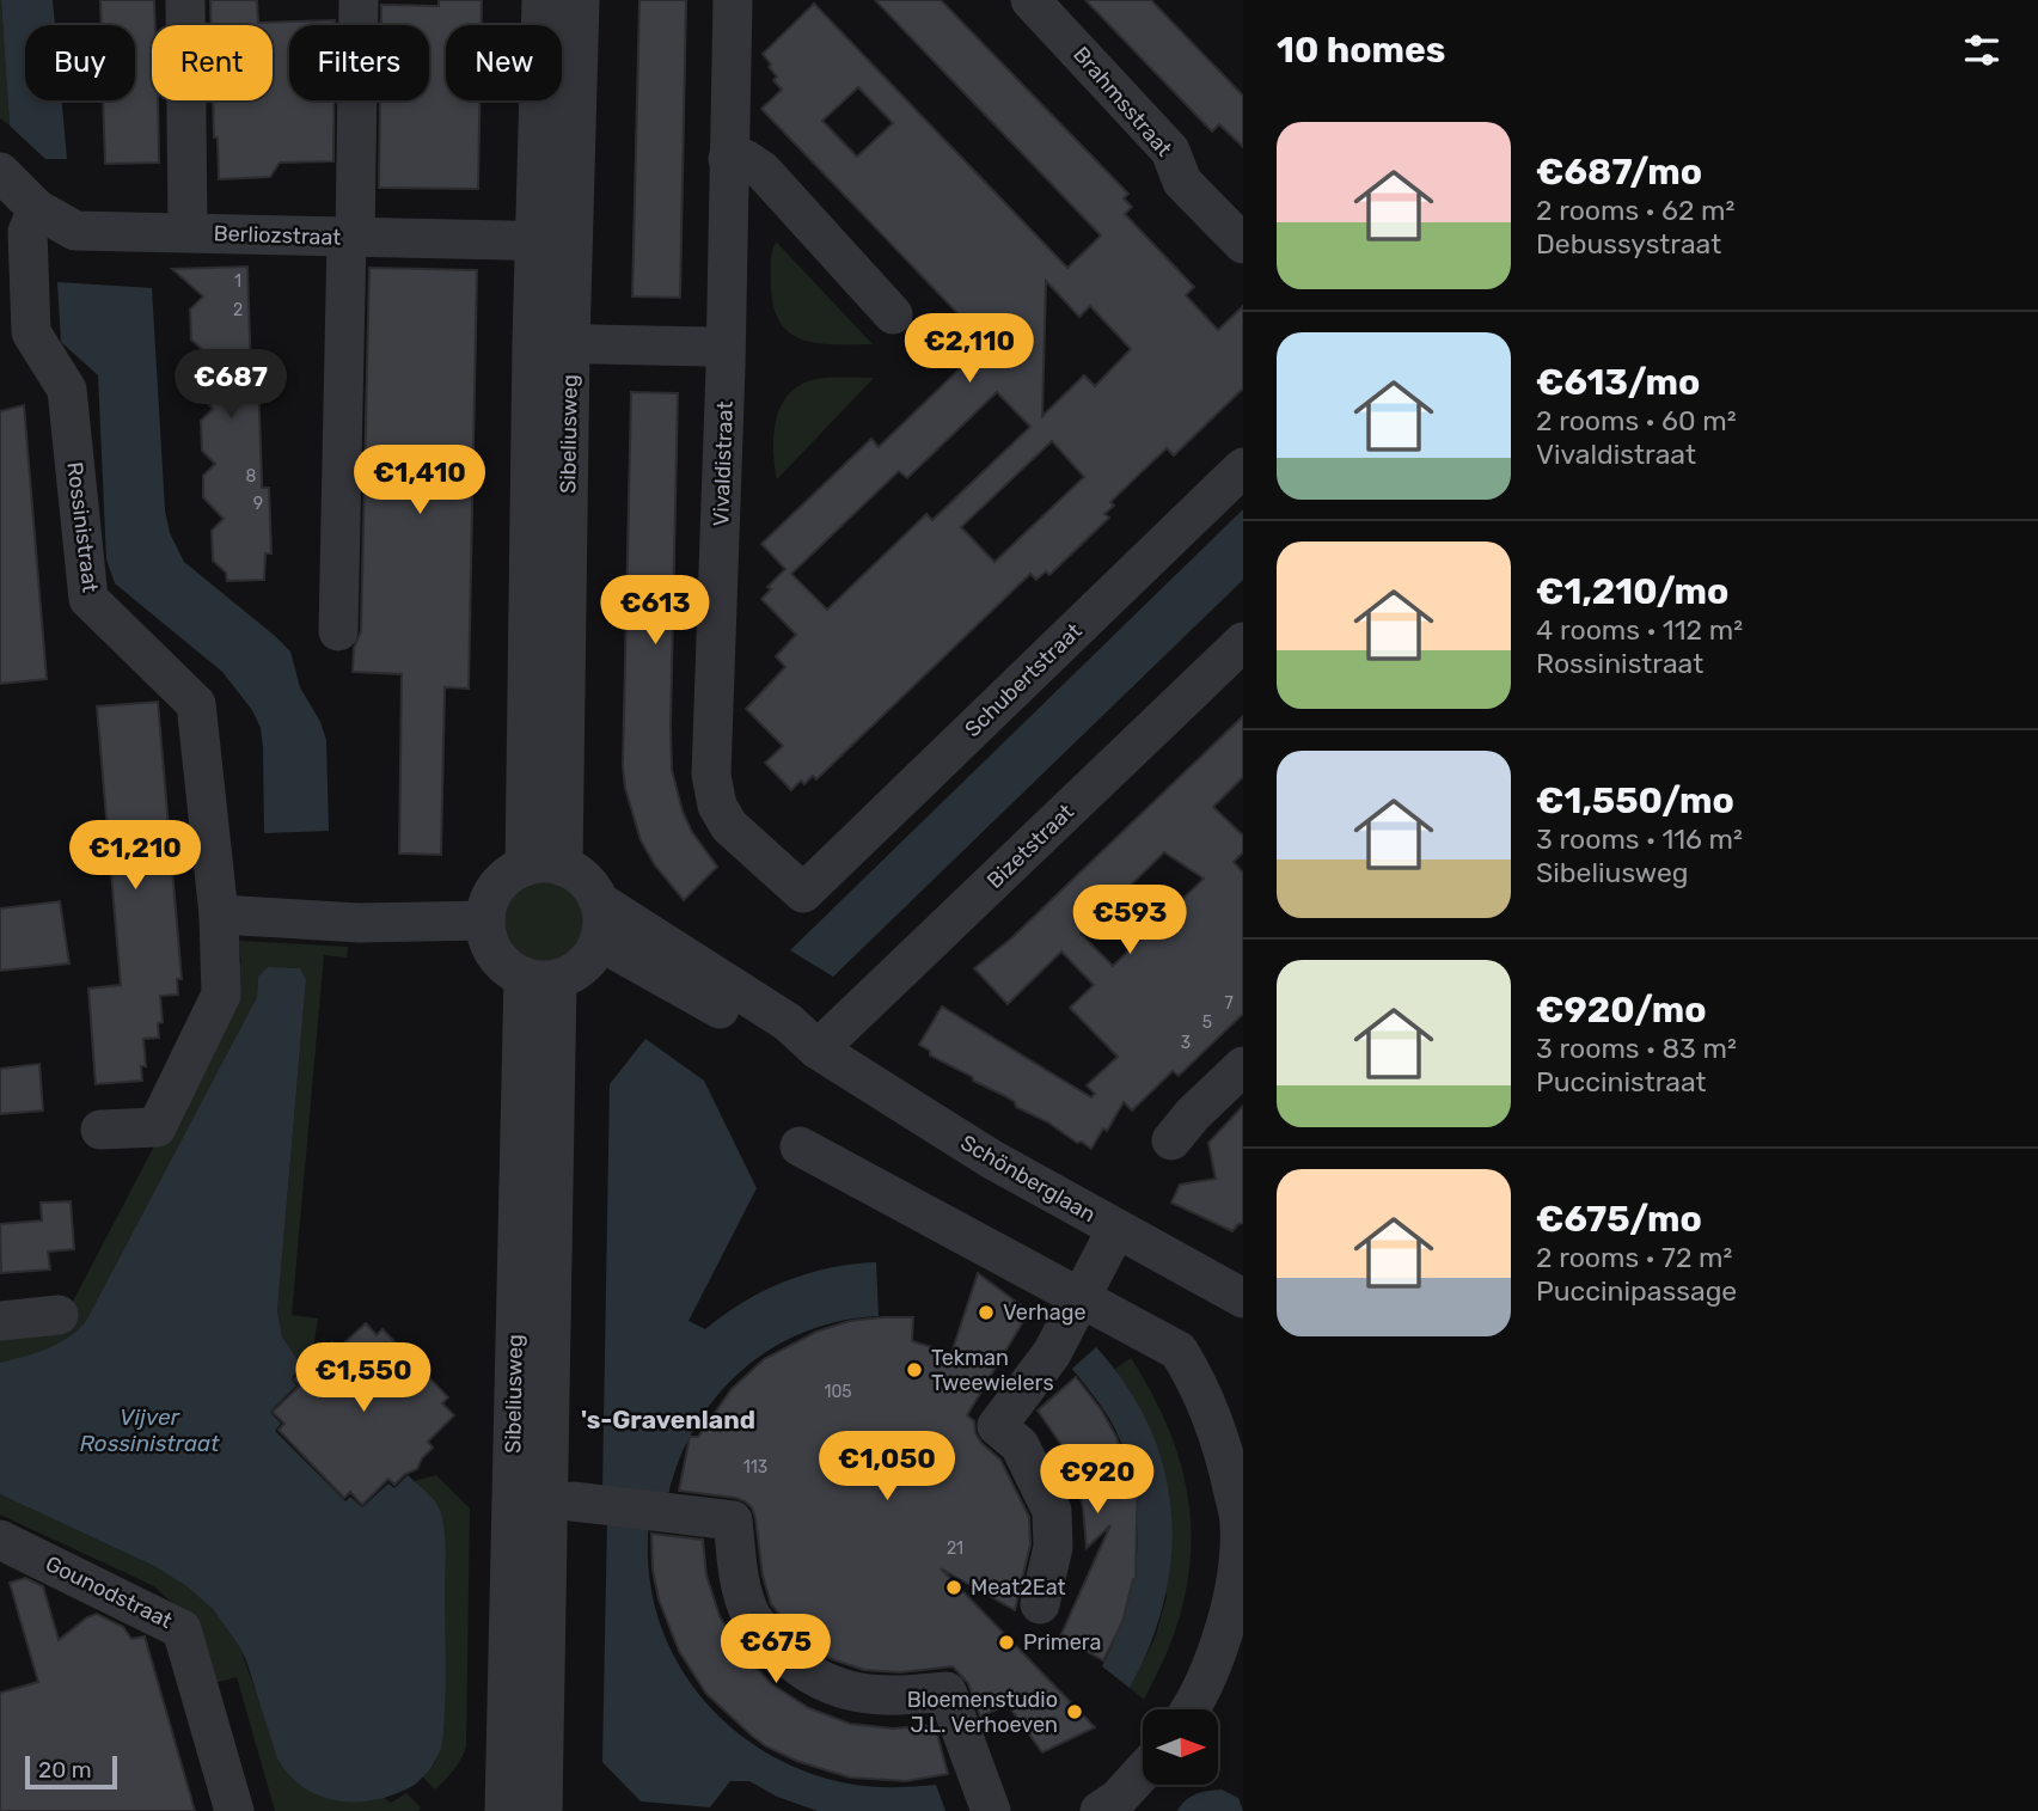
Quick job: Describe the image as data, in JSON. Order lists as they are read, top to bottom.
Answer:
{
  "streets": {
    "street": [
      "Brahmsstraat",
      "Berliozstraat",
      "Sibeliusweg",
      "Vivaldistraat",
      "Rossinistraat",
      "Schubertstraat",
      "Bizetstraat",
      "Schönberglaan",
      "Gounodstraat"
    ]
  },
  "crossings": [
    ["Berliozstraat", "Sibeliusweg"],
    ["Berliozstraat", "Rossinistraat"],
    ["Sibeliusweg", "Schönberglaan"],
    ["Vivaldistraat", "Schubertstraat"],
    ["Bizetstraat", "Schönberglaan"]
  ],
  "districts": ["'s-Gravenland"],
  "water": ["Vijver Rossinistraat"],
  "places": [
    "Verhage",
    "Tekman Tweewielers",
    "Meat2Eat",
    "Primera",
    "Bloemenstudio J.L. Verhoeven"
  ],
  "house_numbers": [
    "1",
    "2",
    "8",
    "9",
    "7",
    "5",
    "3",
    "105",
    "113",
    "21"
  ],
  "scale_bar": "20 m",
  "north": "right",
  "page": {
    "heading": "10 homes",
    "chip": [
      "Buy",
      "Rent",
      "Filters",
      "New"
    ],
    "list": [
      {
        "name": "€687/mo",
        "note": "2 rooms · 62 m² · Debussystraat"
      },
      {
        "name": "€613/mo",
        "note": "2 rooms · 60 m² · Vivaldistraat"
      },
      {
        "name": "€1,210/mo",
        "note": "4 rooms · 112 m² · Rossinistraat"
      },
      {
        "name": "€1,550/mo",
        "note": "3 rooms · 116 m² · Sibeliusweg"
      },
      {
        "name": "€920/mo",
        "note": "3 rooms · 83 m² · Puccinistraat"
      },
      {
        "name": "€675/mo",
        "note": "2 rooms · 72 m² · Puccinipassage"
      }
    ],
    "price": [
      "€2,110",
      "€687",
      "€1,410",
      "€613",
      "€1,210",
      "€593",
      "€1,550",
      "€1,050",
      "€920",
      "€675"
    ],
    "scale": "20 m"
  }
}
